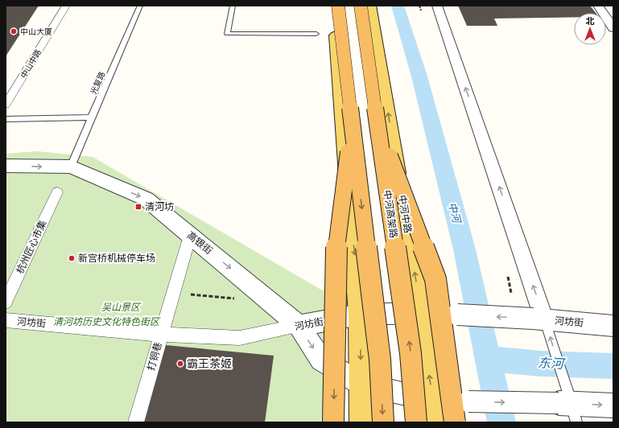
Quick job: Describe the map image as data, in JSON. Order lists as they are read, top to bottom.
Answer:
{
  "streets": {
    "highway": ["中河高架路"],
    "main road": ["中河中路"],
    "street": [
      "中山中路",
      "高银街",
      "杭州匠心市集",
      "河坊街",
      "打铜巷"
    ],
    "lane": ["光复路"]
  },
  "crossings": [
    ["光复路", "高银街"],
    ["中河中路", "河坊街"],
    ["高银街", "河坊街"],
    ["高银街", "打铜巷"],
    ["河坊街", "打铜巷"]
  ],
  "one_way": ["高银街"],
  "water": ["中河", "东河"],
  "parks": ["吴山景区", "清河坊历史文化特色街区"],
  "places": {
    "other": ["中山大厦", "新宫桥机械停车场", "霸王茶姬"],
    "transit": ["清河坊"]
  },
  "north": "top"
}
